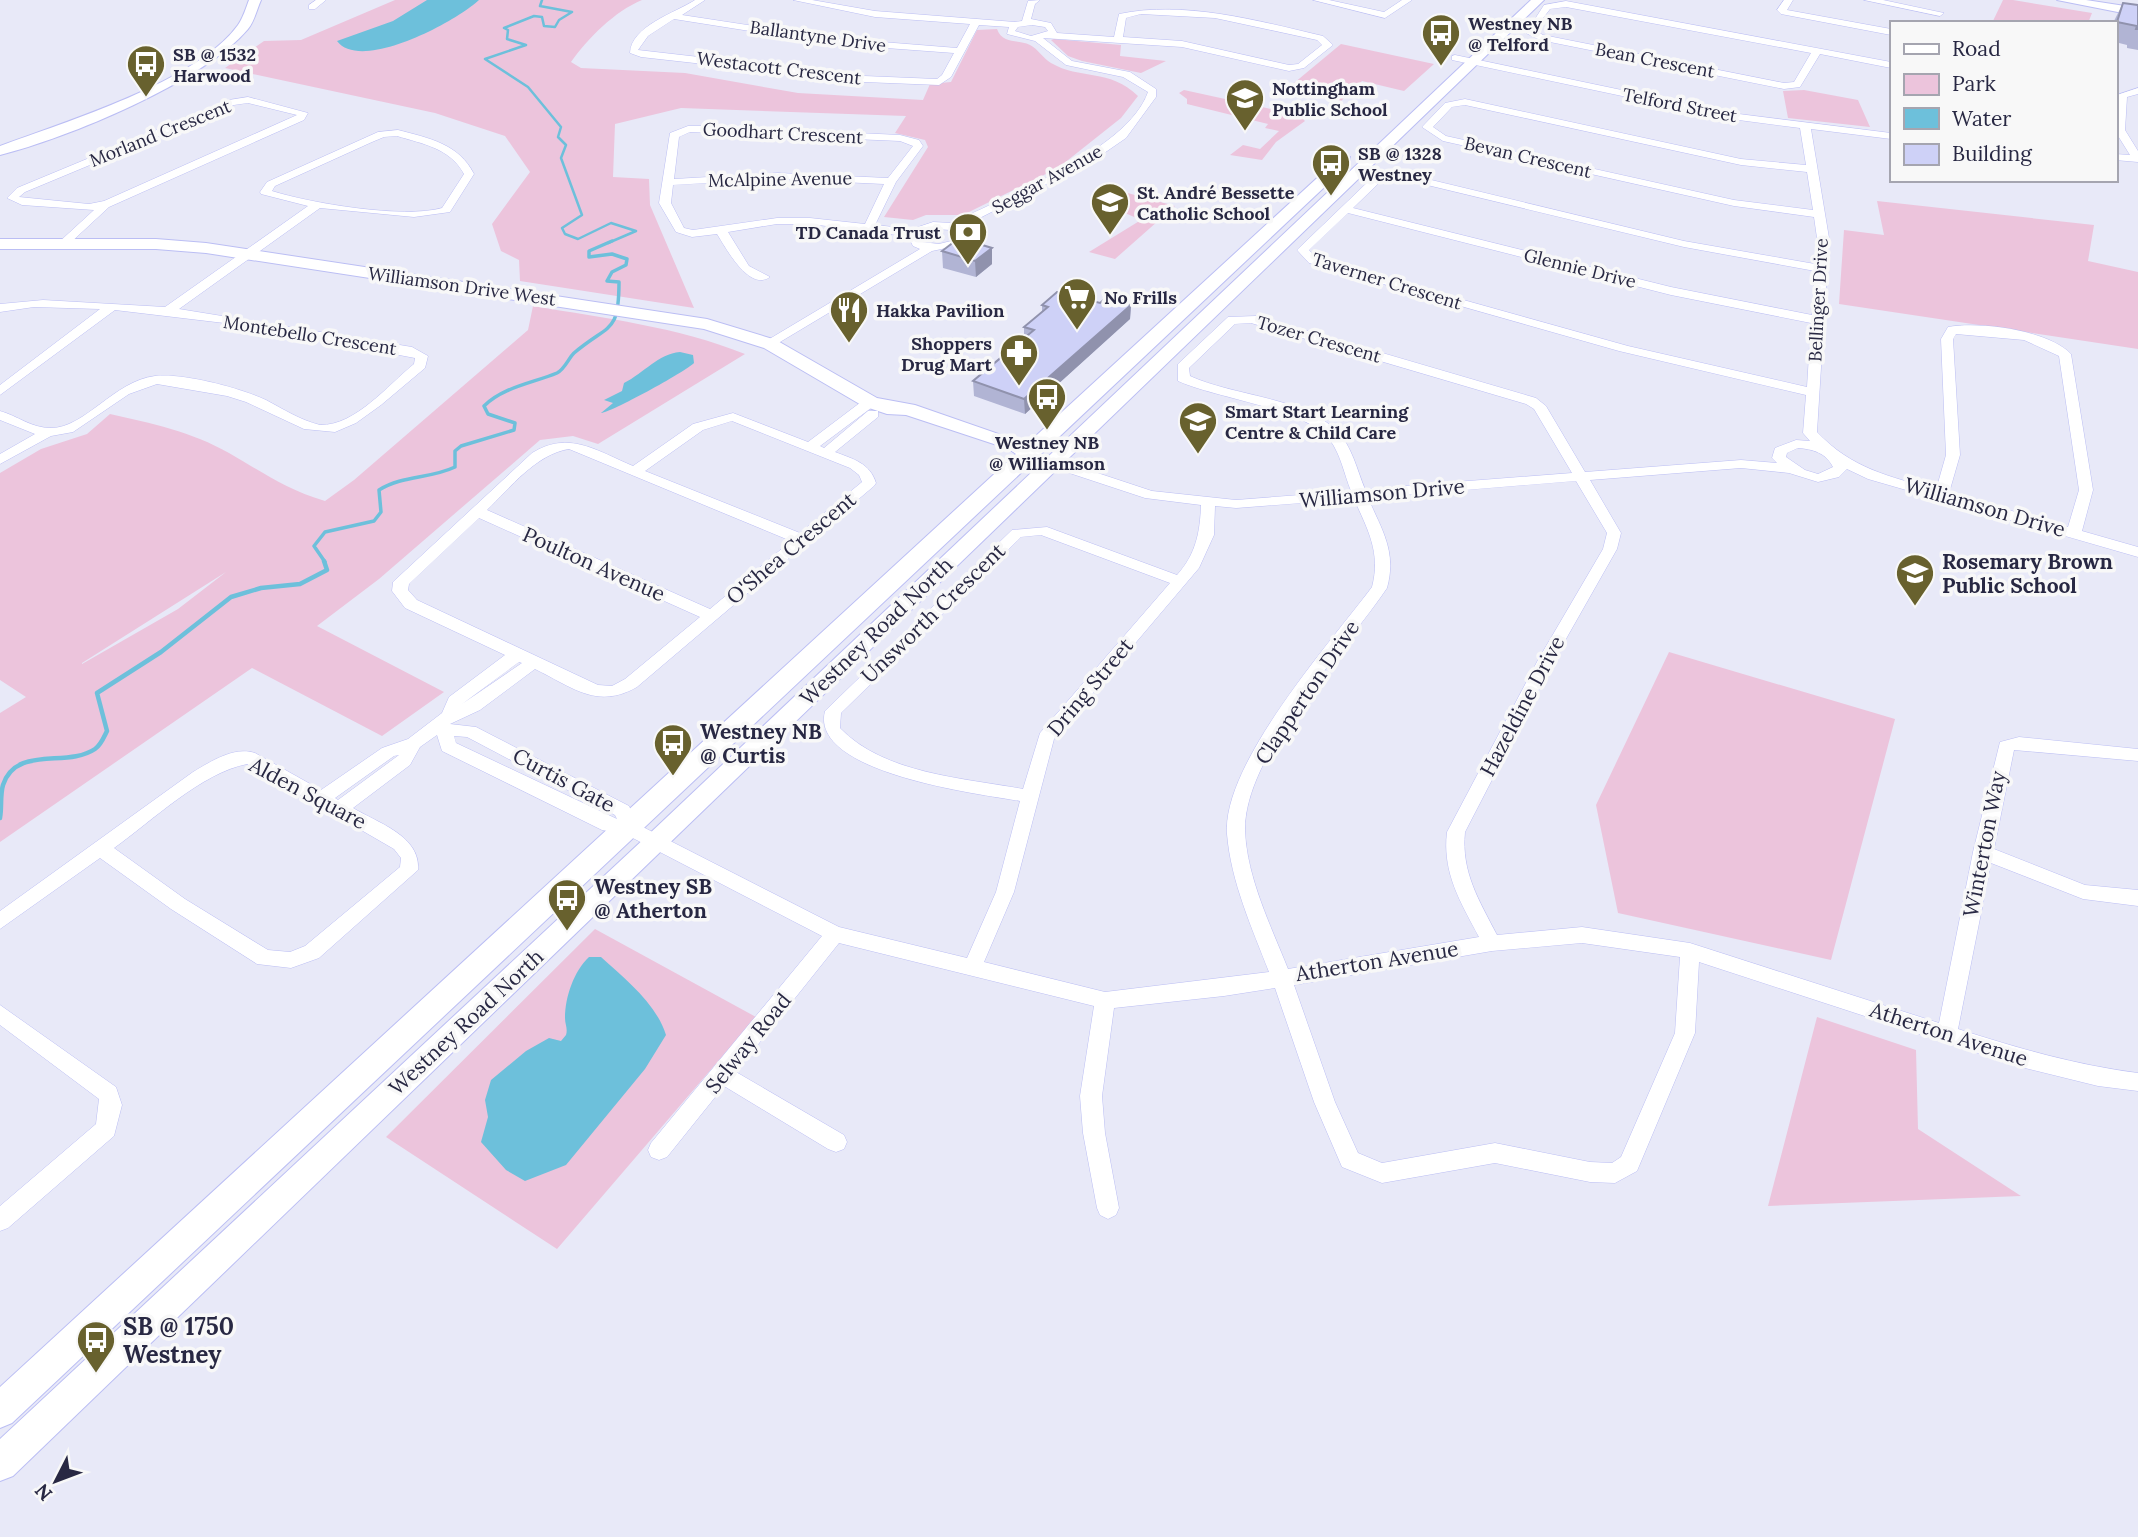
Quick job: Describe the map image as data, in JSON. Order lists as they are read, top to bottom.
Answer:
{
  "streets": {
    "main road": ["Williamson Drive West", "Westney Road North"],
    "street": [
      "Ballantyne Drive",
      "Bean Crescent",
      "Westacott Crescent",
      "Telford Street",
      "Morland Crescent",
      "Goodhart Crescent",
      "Bevan Crescent",
      "McAlpine Avenue",
      "Seggar Avenue",
      "Glennie Drive",
      "Taverner Crescent",
      "Bellinger Drive",
      "Montebello Crescent",
      "Tozer Crescent",
      "Williamson Drive",
      "O'Shea Crescent",
      "Poulton Avenue",
      "Unsworth Crescent",
      "Dring Street",
      "Clapperton Drive",
      "Hazeldine Drive",
      "Curtis Gate",
      "Alden Square",
      "Winterton Way",
      "Atherton Avenue",
      "Selway Road"
    ]
  },
  "crossings": [
    ["Ballantyne Drive", "Westacott Crescent"],
    ["Telford Street", "Bellinger Drive"],
    ["Telford Street", "Westney Road North"],
    ["Morland Crescent", "Williamson Drive West"],
    ["Goodhart Crescent", "McAlpine Avenue"],
    ["Goodhart Crescent", "Seggar Avenue"],
    ["Bevan Crescent", "Bellinger Drive"],
    ["Glennie Drive", "Taverner Crescent"],
    ["Glennie Drive", "Bellinger Drive"],
    ["Taverner Crescent", "Bellinger Drive"],
    ["Williamson Drive West", "Montebello Crescent"],
    ["Williamson Drive West", "Williamson Drive"],
    ["Williamson Drive West", "Westney Road North"],
    ["Tozer Crescent", "Williamson Drive"],
    ["Tozer Crescent", "Clapperton Drive"],
    ["Tozer Crescent", "Hazeldine Drive"],
    ["Williamson Drive", "Westney Road North"],
    ["Williamson Drive", "Dring Street"],
    ["Williamson Drive", "Clapperton Drive"],
    ["Williamson Drive", "Hazeldine Drive"],
    ["O'Shea Crescent", "Poulton Avenue"],
    ["Unsworth Crescent", "Dring Street"],
    ["Westney Road North", "Curtis Gate"],
    ["Westney Road North", "Atherton Avenue"],
    ["Dring Street", "Atherton Avenue"],
    ["Clapperton Drive", "Atherton Avenue"],
    ["Hazeldine Drive", "Atherton Avenue"],
    ["Curtis Gate", "Atherton Avenue"],
    ["Winterton Way", "Atherton Avenue"],
    ["Atherton Avenue", "Selway Road"]
  ],
  "places": {
    "bus stop": [
      "Westney NB @ Telford",
      "SB @ 1532 Harwood",
      "SB @ 1328 Westney",
      "Westney NB @ Williamson",
      "Westney NB @ Curtis",
      "Westney SB @ Atherton",
      "SB @ 1750 Westney"
    ],
    "school or university": [
      "Nottingham Public School",
      "St. André Bessette Catholic School",
      "Smart Start Learning Centre & Child Care",
      "Rosemary Brown Public School"
    ],
    "bank": ["TD Canada Trust"],
    "supermarket": ["No Frills"],
    "restaurant": ["Hakka Pavilion"],
    "pharmacy": ["Shoppers Drug Mart"]
  },
  "legend": [
    "Road",
    "Park",
    "Water",
    "Building"
  ],
  "north": "bottom left"
}
